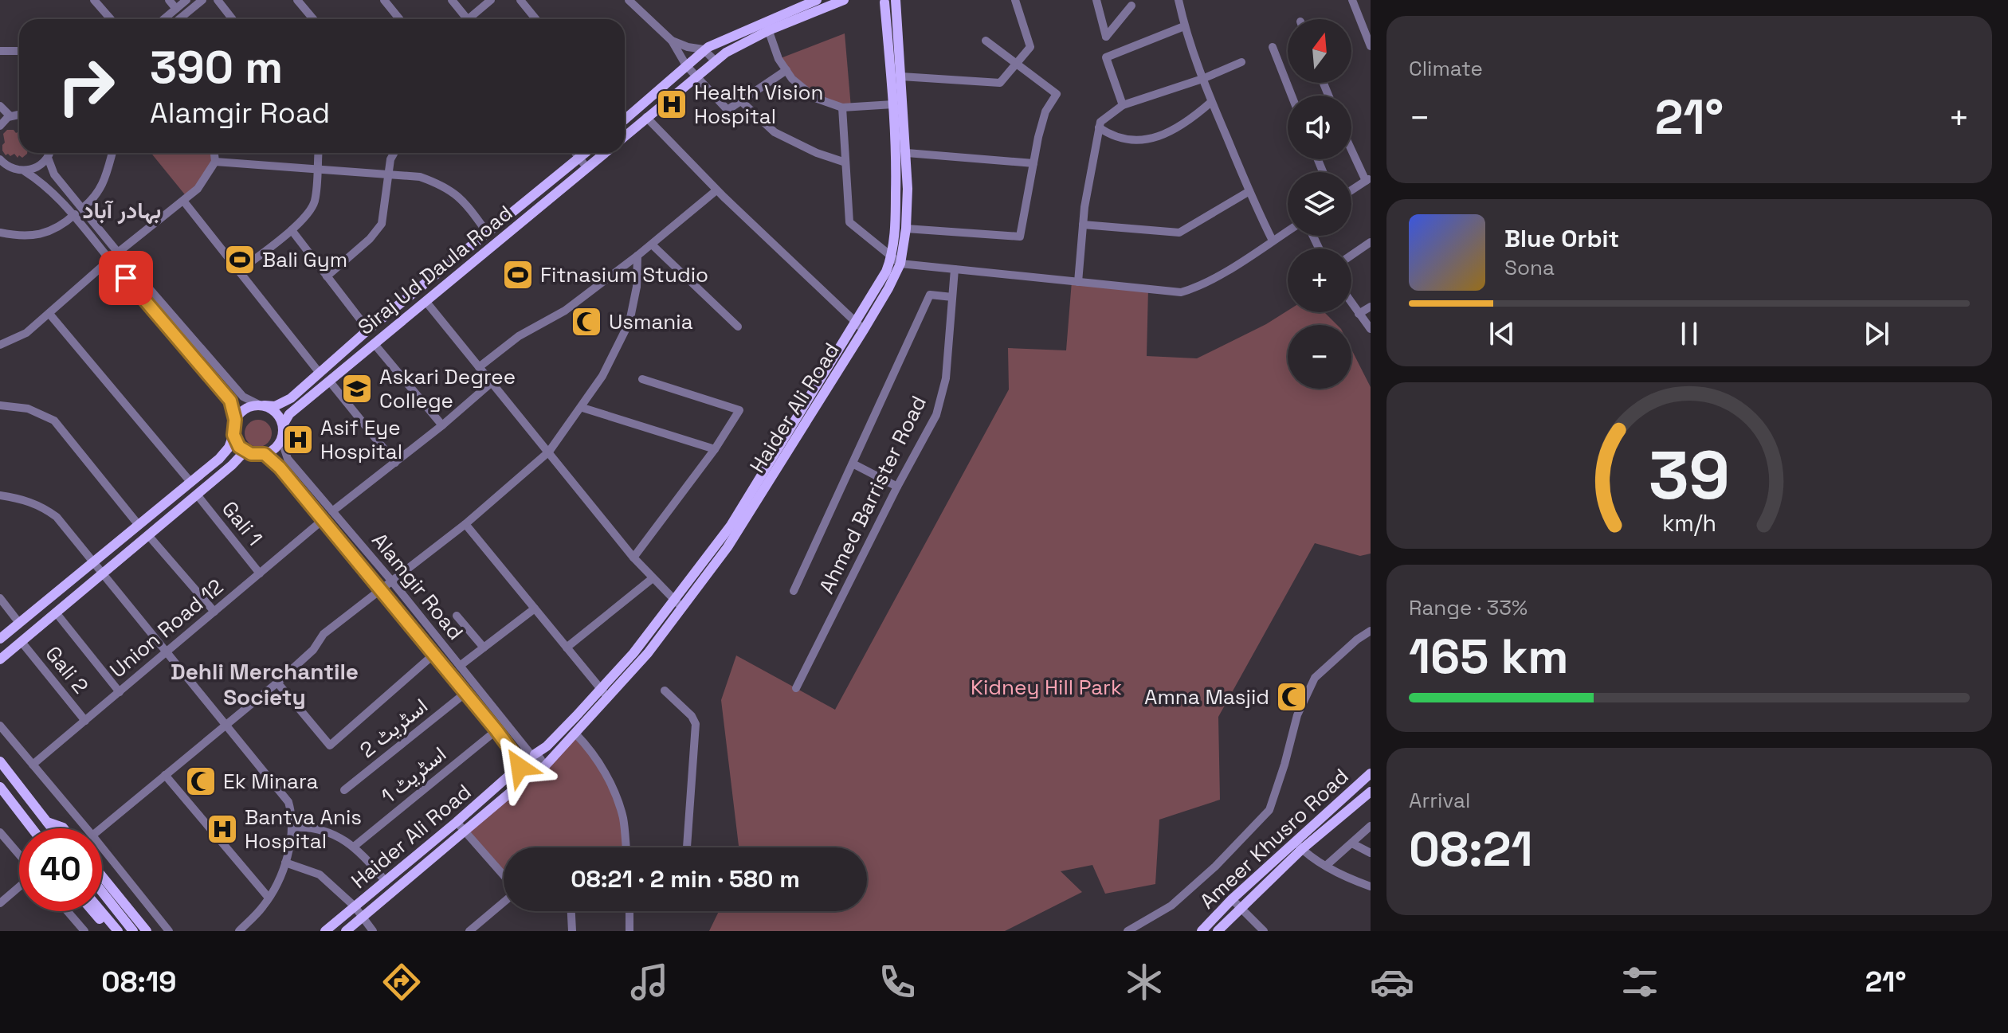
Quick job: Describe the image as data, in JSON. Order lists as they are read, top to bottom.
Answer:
{
  "streets": {
    "main road": ["Siraj Ud Daula Road", "Haider Ali Road", "Ameer Khusro Road"],
    "street": [
      "Ahmed Barrister Road",
      "Gali 1",
      "Alamgir Road",
      "Union Road 12",
      "Gali 2",
      "اسٹریٹ 2",
      "اسٹریٹ 1"
    ]
  },
  "crossings": [
    ["Siraj Ud Daula Road", "Alamgir Road"],
    ["Haider Ali Road", "Alamgir Road"],
    ["Gali 1", "Union Road 12"],
    ["Alamgir Road", "Union Road 12"],
    ["Alamgir Road", "اسٹریٹ 2"],
    ["Alamgir Road", "اسٹریٹ 1"],
    ["Union Road 12", "Gali 2"]
  ],
  "districts": ["بہادر آباد", "Dehli Merchantile Society"],
  "parks": ["Kidney Hill Park"],
  "places": {
    "hospital": ["Health Vision Hospital", "Asif Eye Hospital", "Bantva Anis Hospital"],
    "sports": ["Bali Gym", "Fitnasium Studio"],
    "mosque": ["Usmania", "Amna Masjid", "Ek Minara"],
    "school or university": ["Askari Degree College"]
  },
  "north": "top",
  "page": {
    "tile": [
      "Climate",
      ["Range · 33%", "165 km"],
      ["Arrival", "08:21"]
    ],
    "map_buttons": ["+", "−"],
    "turn": ["390 m", "Alamgir Road"],
    "heat": ["−", "21°", "+"],
    "song": ["Blue Orbit", "Sona"],
    "limit": "40",
    "trip": "08:21 · 2 min · 580 m",
    "tabs": ["08:19", "21°"],
    "gauge": ["39", "km/h"]
  }
}
